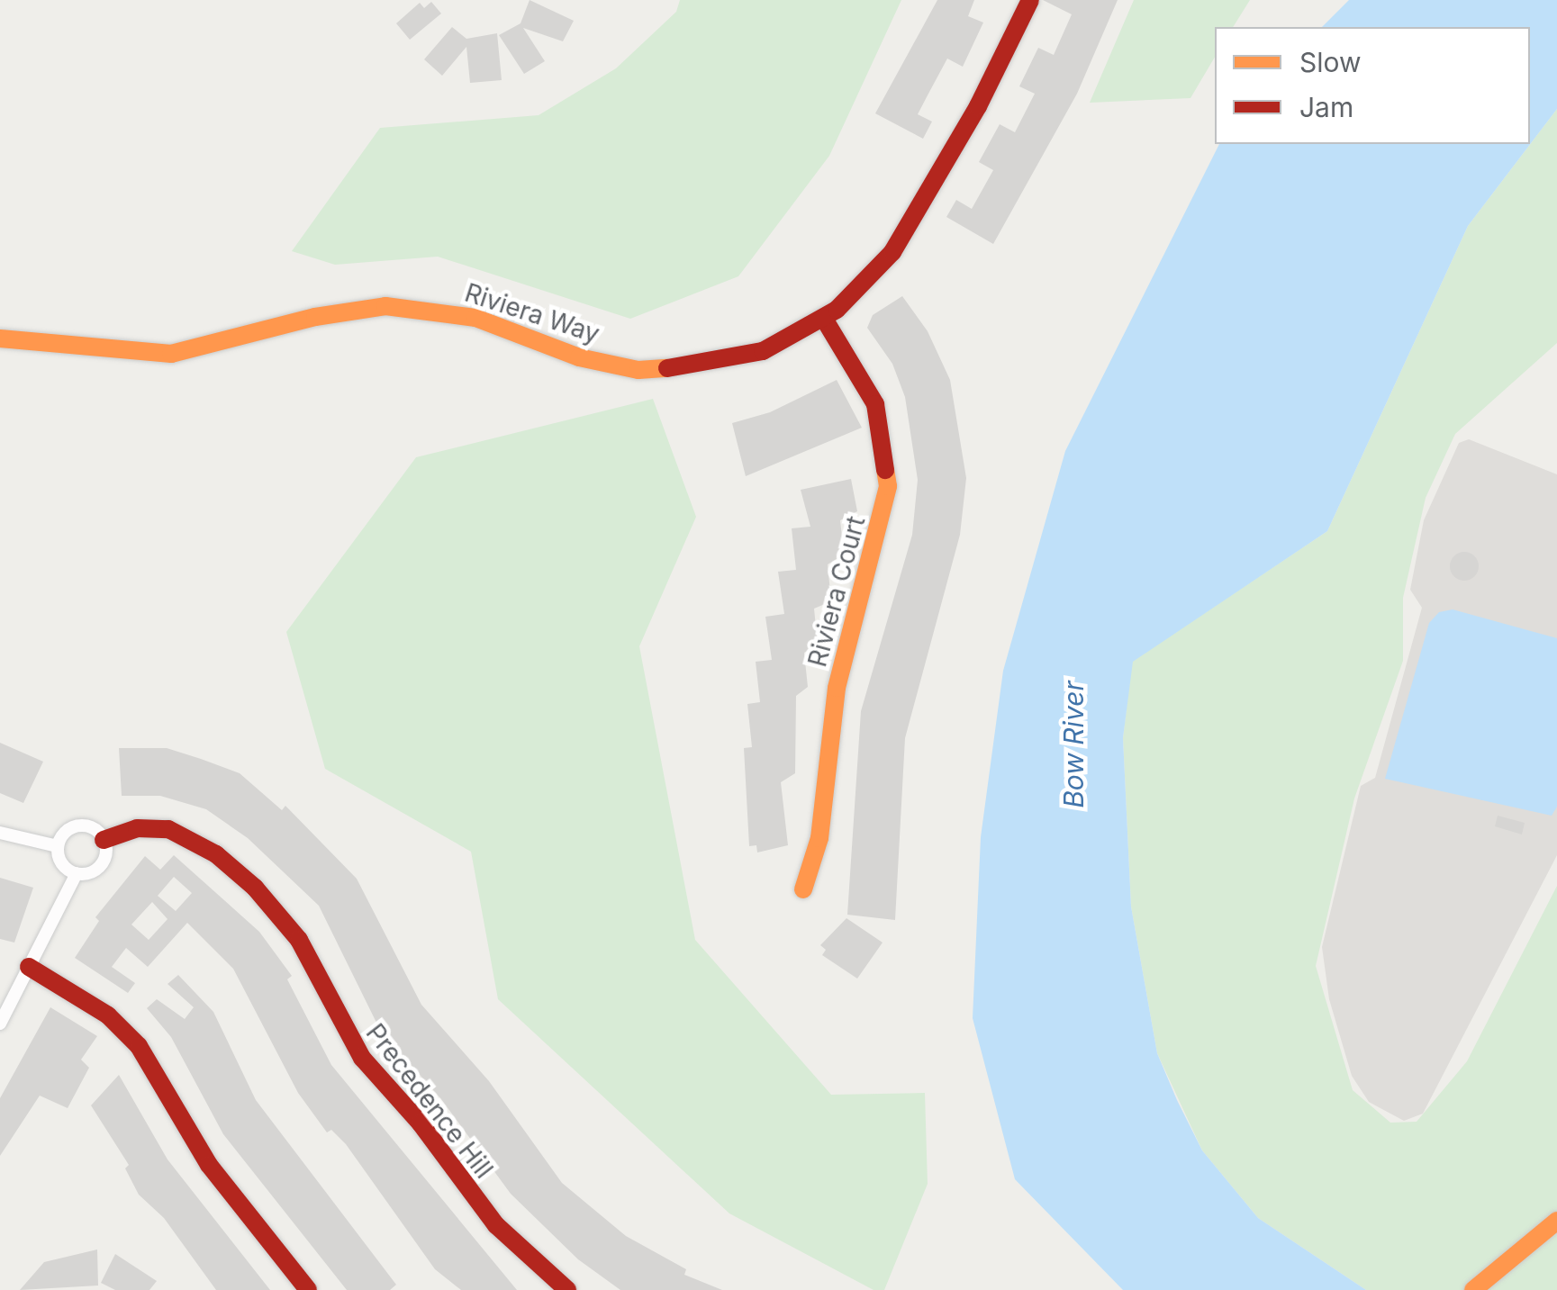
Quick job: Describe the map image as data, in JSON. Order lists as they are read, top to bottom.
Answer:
{
  "streets": {
    "street": ["Riviera Way", "Riviera Court", "Precedence Hill"]
  },
  "crossings": [
    ["Riviera Way", "Riviera Court"]
  ],
  "water": ["Bow River"],
  "legend": ["Slow", "Jam"]
}
